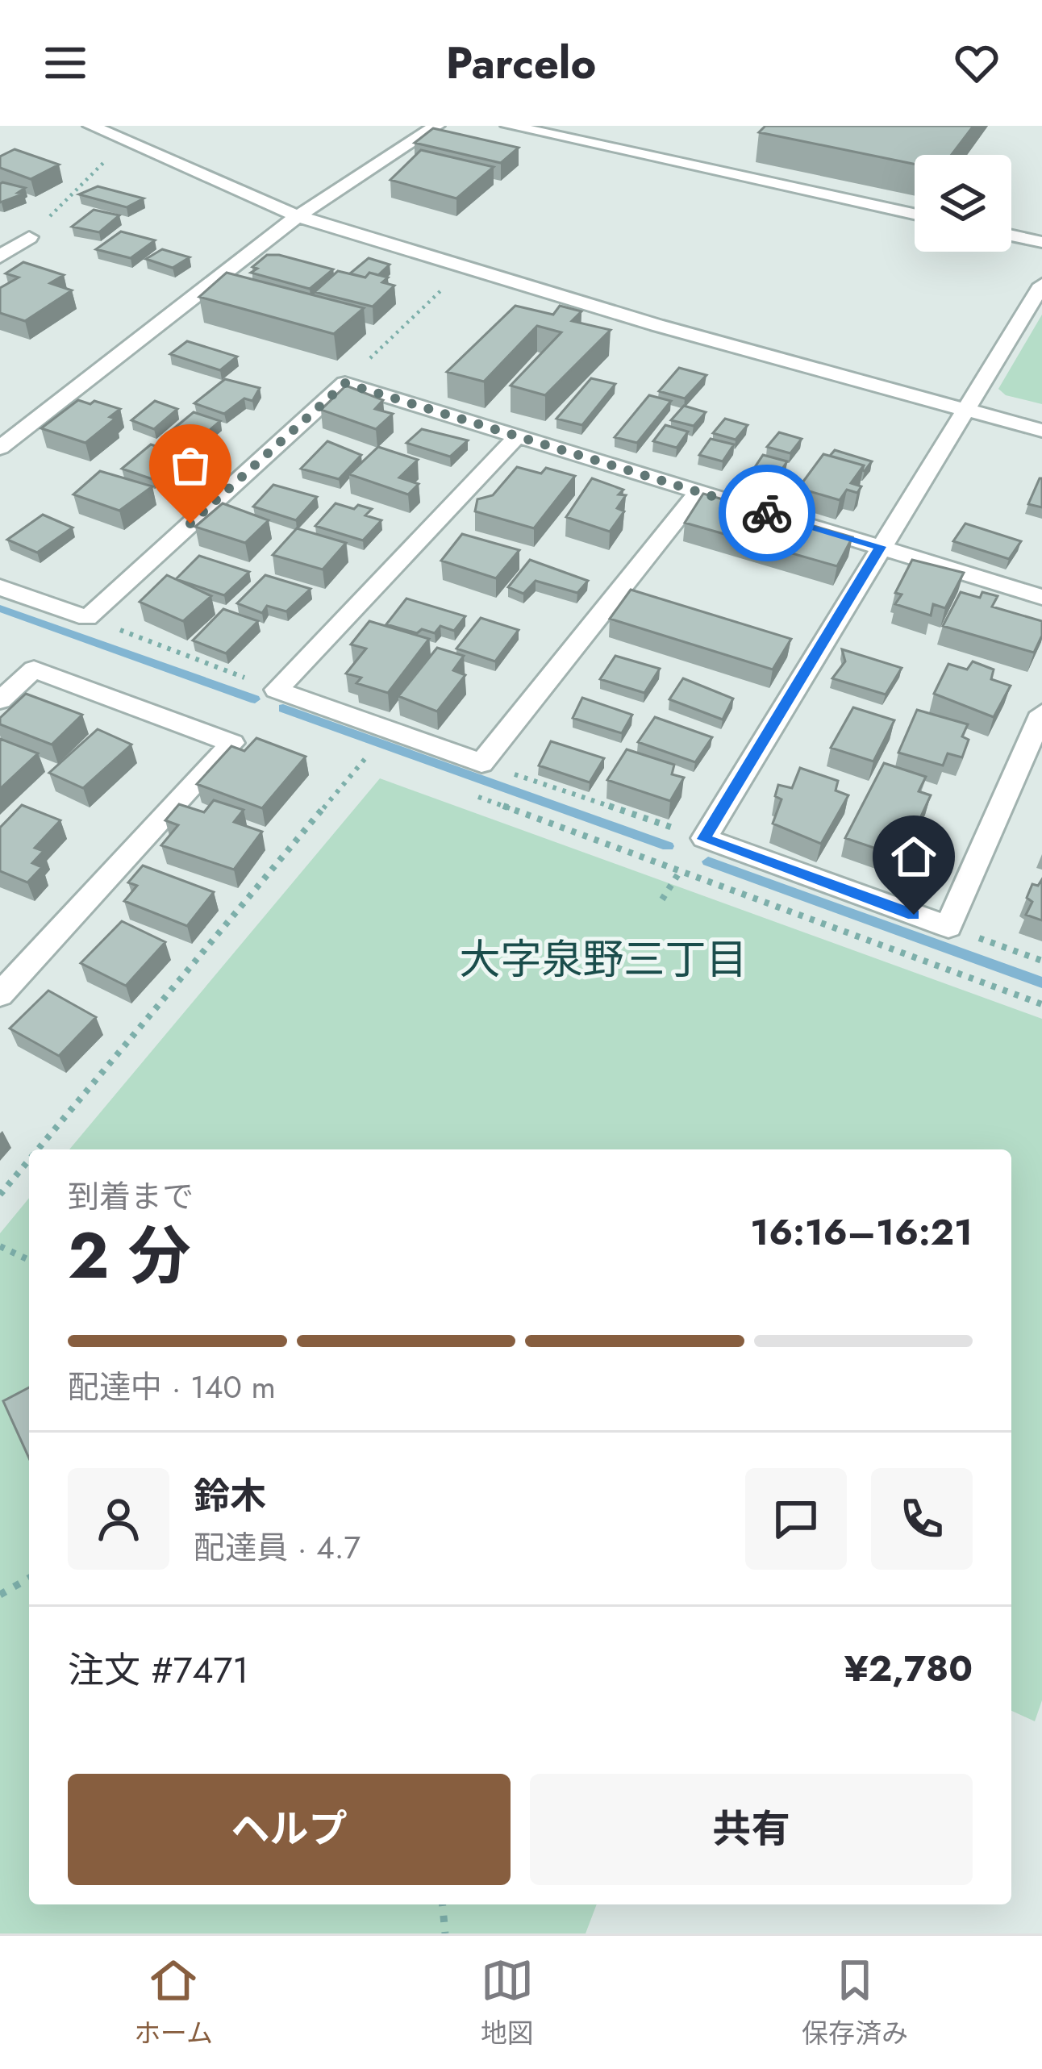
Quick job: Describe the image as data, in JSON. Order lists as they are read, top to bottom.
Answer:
{
  "districts": ["大字泉野三丁目"],
  "page": {
    "header": "Parcelo",
    "heading": ["2 分", "到着まで", "16:16–16:21"],
    "panel": [
      "鈴木",
      "配達員 · 4.7",
      "注文 #7471",
      "¥2,780"
    ],
    "bar": "配達中 · 140 m",
    "buttons": ["ヘルプ", "共有"],
    "tabs": ["ホーム", "地図", "保存済み"]
  }
}
